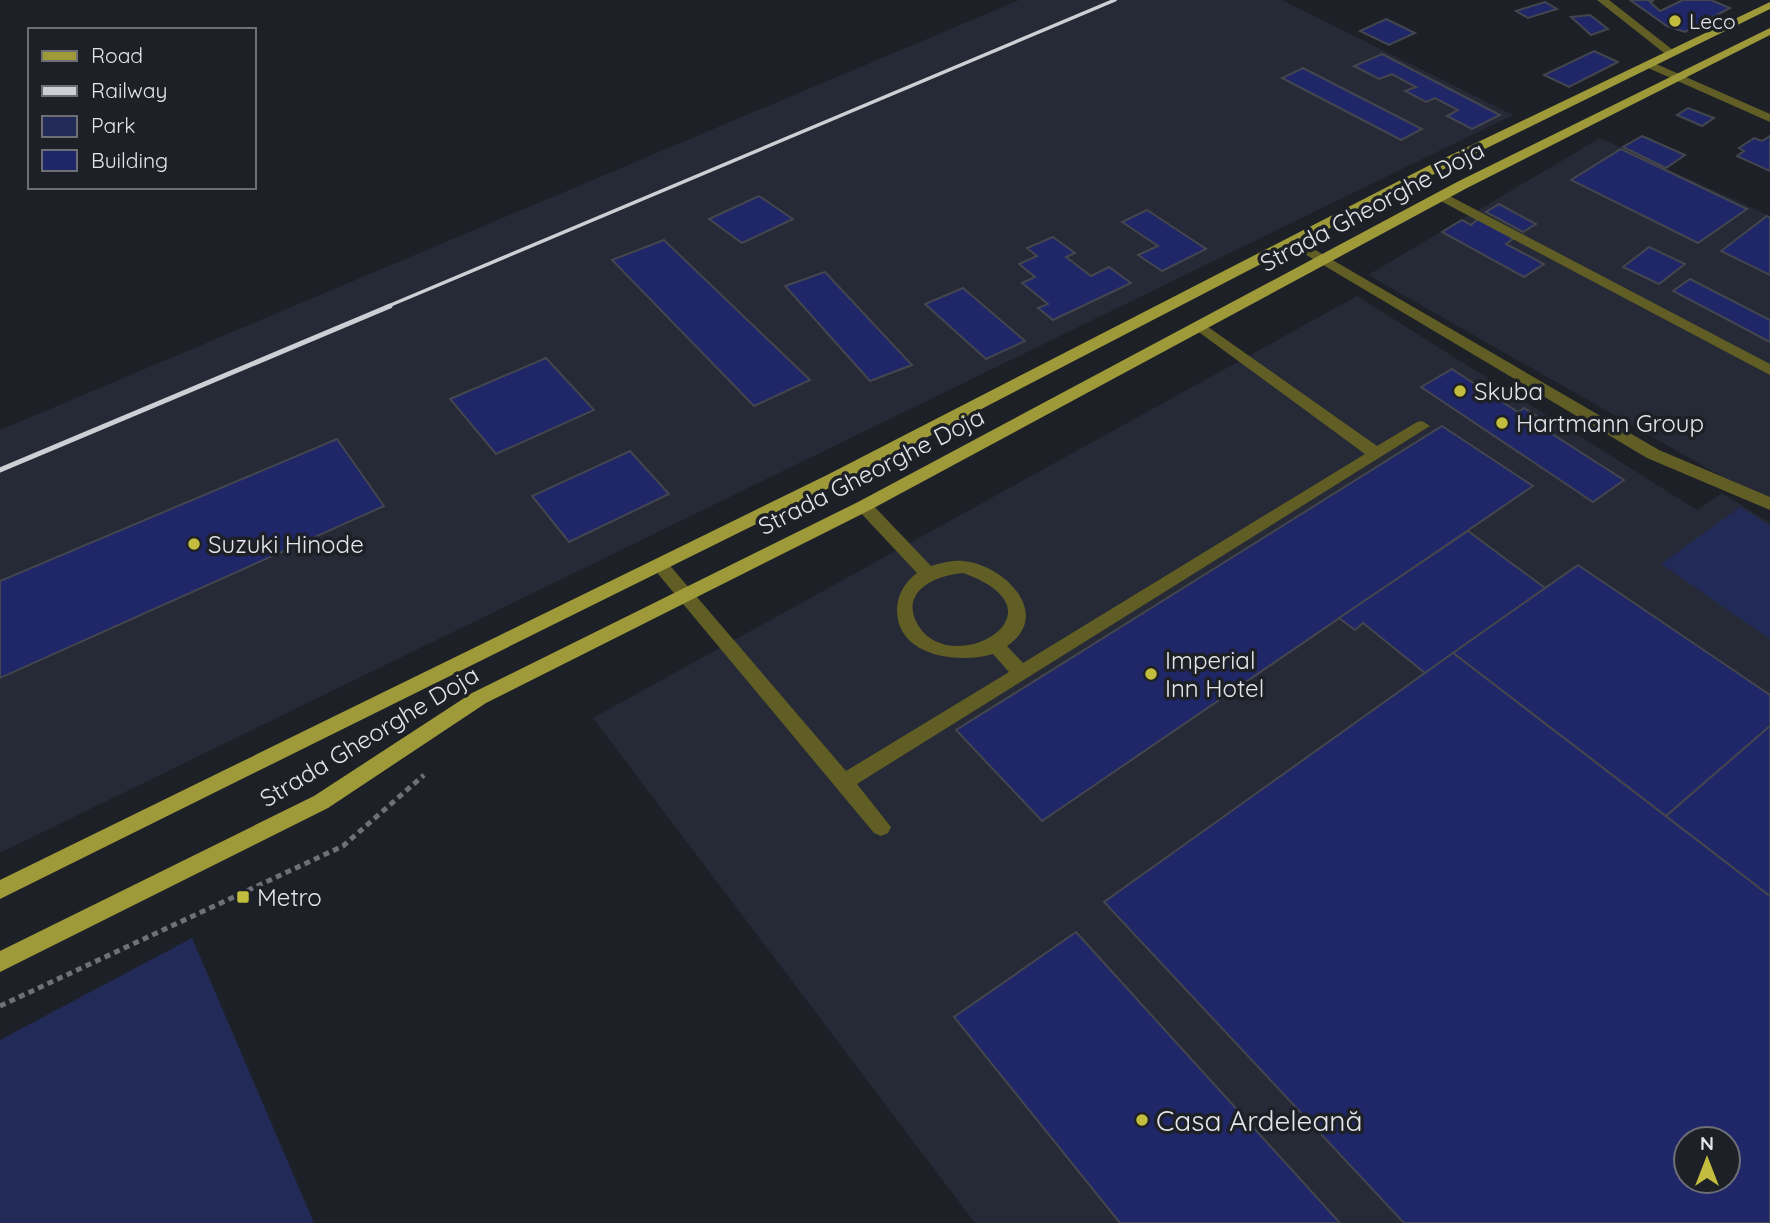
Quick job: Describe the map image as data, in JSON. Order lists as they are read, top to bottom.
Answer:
{
  "streets": {
    "main road": ["Strada Gheorghe Doja"]
  },
  "places": {
    "other": [
      "Leco",
      "Skuba",
      "Hartmann Group",
      "Suzuki Hinode",
      "Imperial Inn Hotel",
      "Casa Ardeleană"
    ],
    "transit": ["Metro"]
  },
  "legend": [
    "Road",
    "Railway",
    "Park",
    "Building"
  ],
  "north": "top"
}
